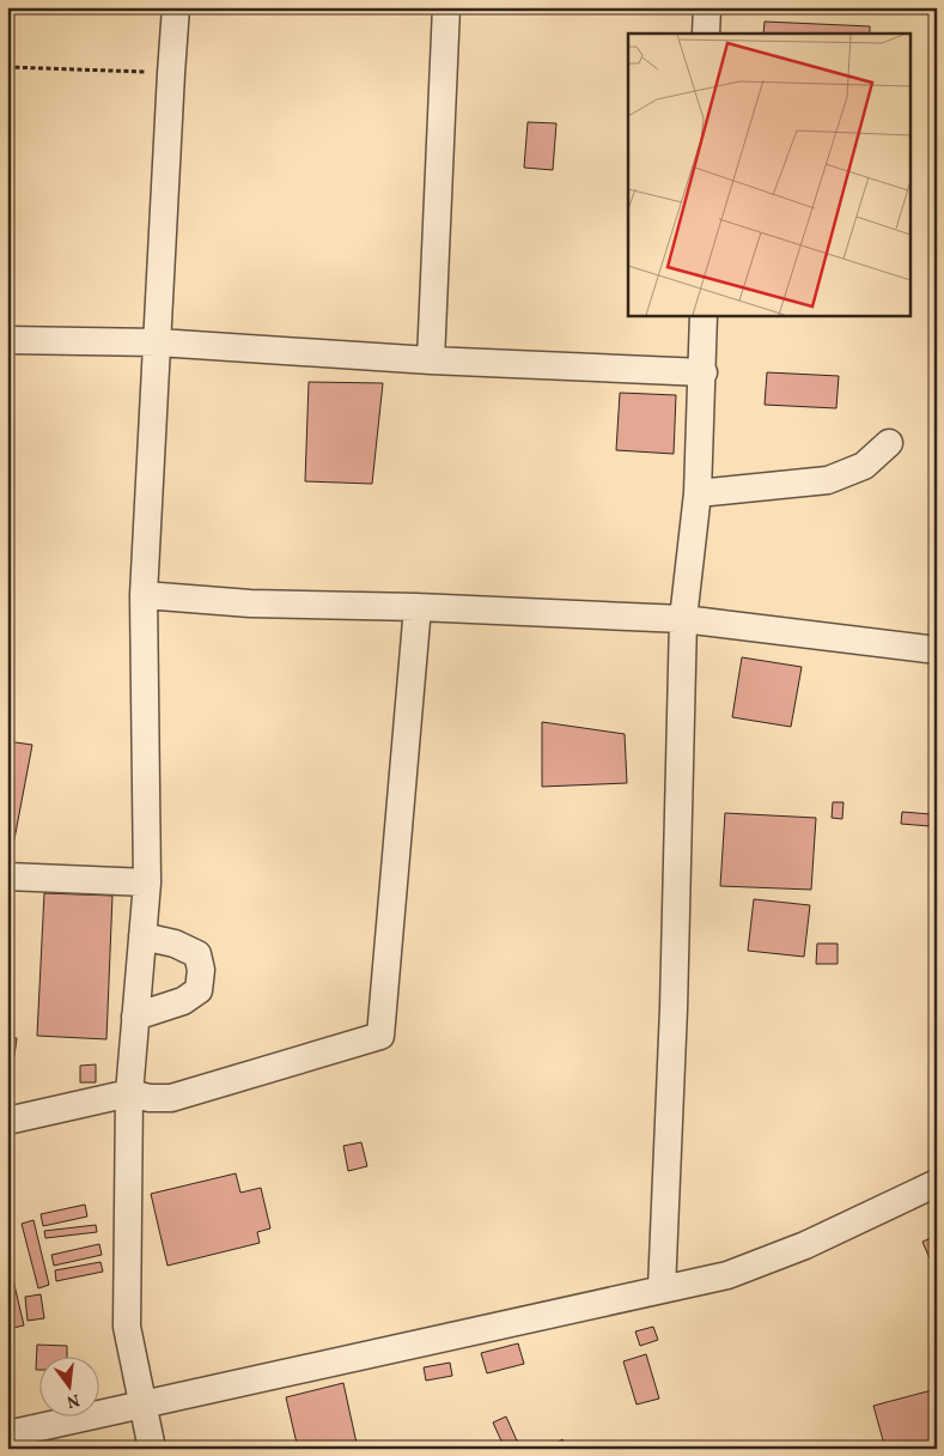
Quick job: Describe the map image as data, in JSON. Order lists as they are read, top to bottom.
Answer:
{
  "north": "bottom"
}
